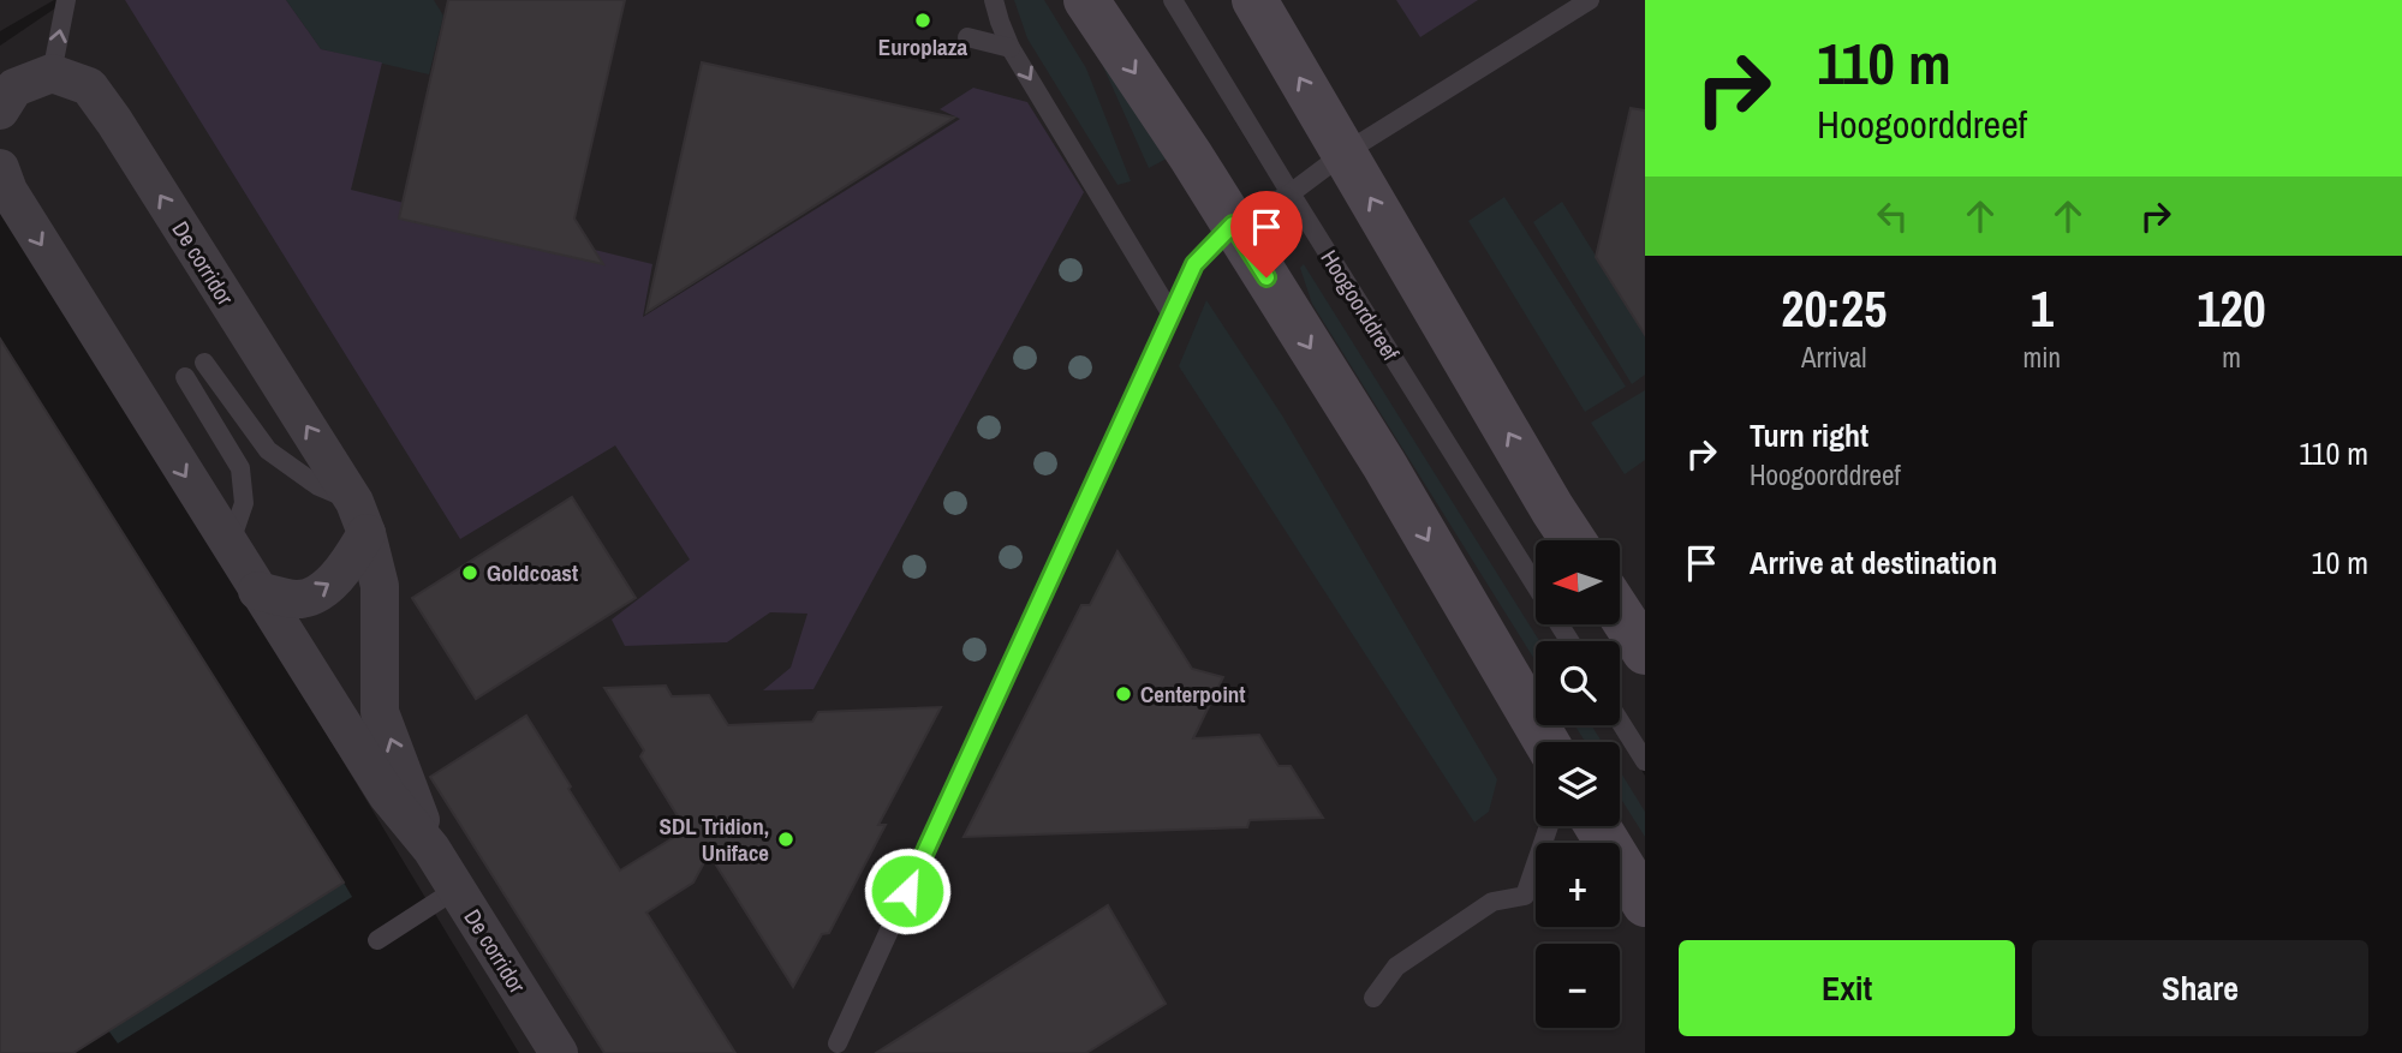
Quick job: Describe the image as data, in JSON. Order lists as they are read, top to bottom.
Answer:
{
  "streets": {
    "street": ["De corridor"],
    "lane": ["Hoogoorddreef"]
  },
  "places": [
    "Europlaza",
    "Goldcoast",
    "Centerpoint",
    "SDL Tridion, Uniface"
  ],
  "north": "left",
  "page": {
    "turn": ["110 m", "Hoogoorddreef"],
    "eta": [
      "20:25",
      "Arrival",
      "1",
      "min",
      "120",
      "m"
    ],
    "list": [
      {
        "name": "Turn right",
        "note": "Hoogoorddreef",
        "value": "110 m"
      },
      {
        "name": "Arrive at destination",
        "value": "10 m"
      }
    ],
    "map_buttons": ["+", "−"],
    "buttons": ["Exit", "Share"]
  }
}
